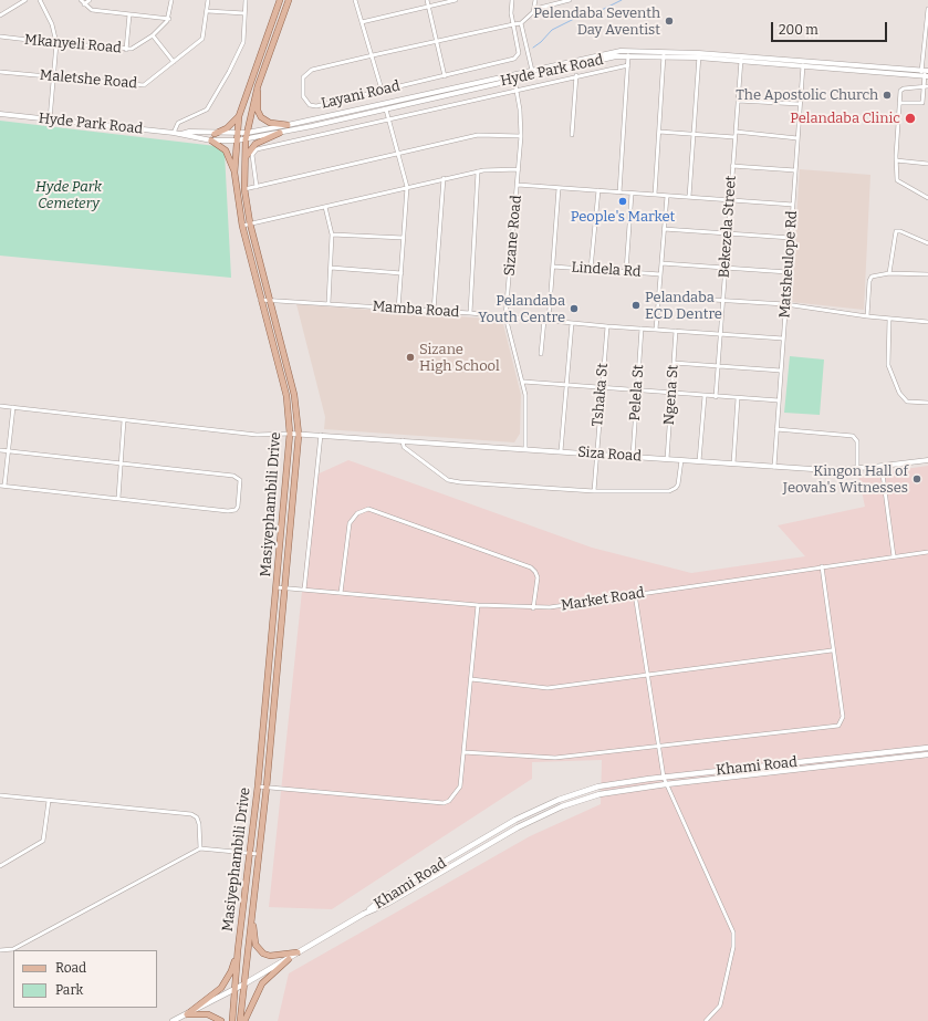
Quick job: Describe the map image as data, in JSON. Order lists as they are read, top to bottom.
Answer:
{
  "streets": {
    "main road": ["Masiyephambili Drive", "Khami Road"],
    "street": [
      "Mkanyeli Road",
      "Hyde Park Road",
      "Maletshe Road",
      "Layani Road",
      "Bekezela Street",
      "Sizane Road",
      "Matsheulope Rd",
      "Lindela Rd",
      "Mamba Road",
      "Pelela St",
      "Tshaka St",
      "Ngena St",
      "Siza Road",
      "Market Road"
    ]
  },
  "crossings": [
    ["Hyde Park Road", "Bekezela Street"],
    ["Hyde Park Road", "Sizane Road"],
    ["Hyde Park Road", "Matsheulope Rd"],
    ["Hyde Park Road", "Masiyephambili Drive"],
    ["Bekezela Street", "Mamba Road"],
    ["Sizane Road", "Mamba Road"],
    ["Sizane Road", "Siza Road"],
    ["Matsheulope Rd", "Mamba Road"],
    ["Matsheulope Rd", "Siza Road"],
    ["Mamba Road", "Pelela St"],
    ["Mamba Road", "Tshaka St"],
    ["Mamba Road", "Ngena St"],
    ["Mamba Road", "Masiyephambili Drive"],
    ["Pelela St", "Siza Road"],
    ["Tshaka St", "Siza Road"],
    ["Ngena St", "Siza Road"],
    ["Siza Road", "Masiyephambili Drive"],
    ["Masiyephambili Drive", "Market Road"]
  ],
  "parks": ["Hyde Park Cemetery"],
  "places": [
    "Pelendaba Seventh Day Aventist",
    "The Apostolic Church",
    "Pelandaba Clinic",
    "People's Market",
    "Pelandaba ECD Dentre",
    "Pelandaba Youth Centre",
    "Sizane High School",
    "Kingon Hall of Jeovah's Witnesses"
  ],
  "legend": ["Road", "Park"],
  "scale_bar": "200 m"
}
